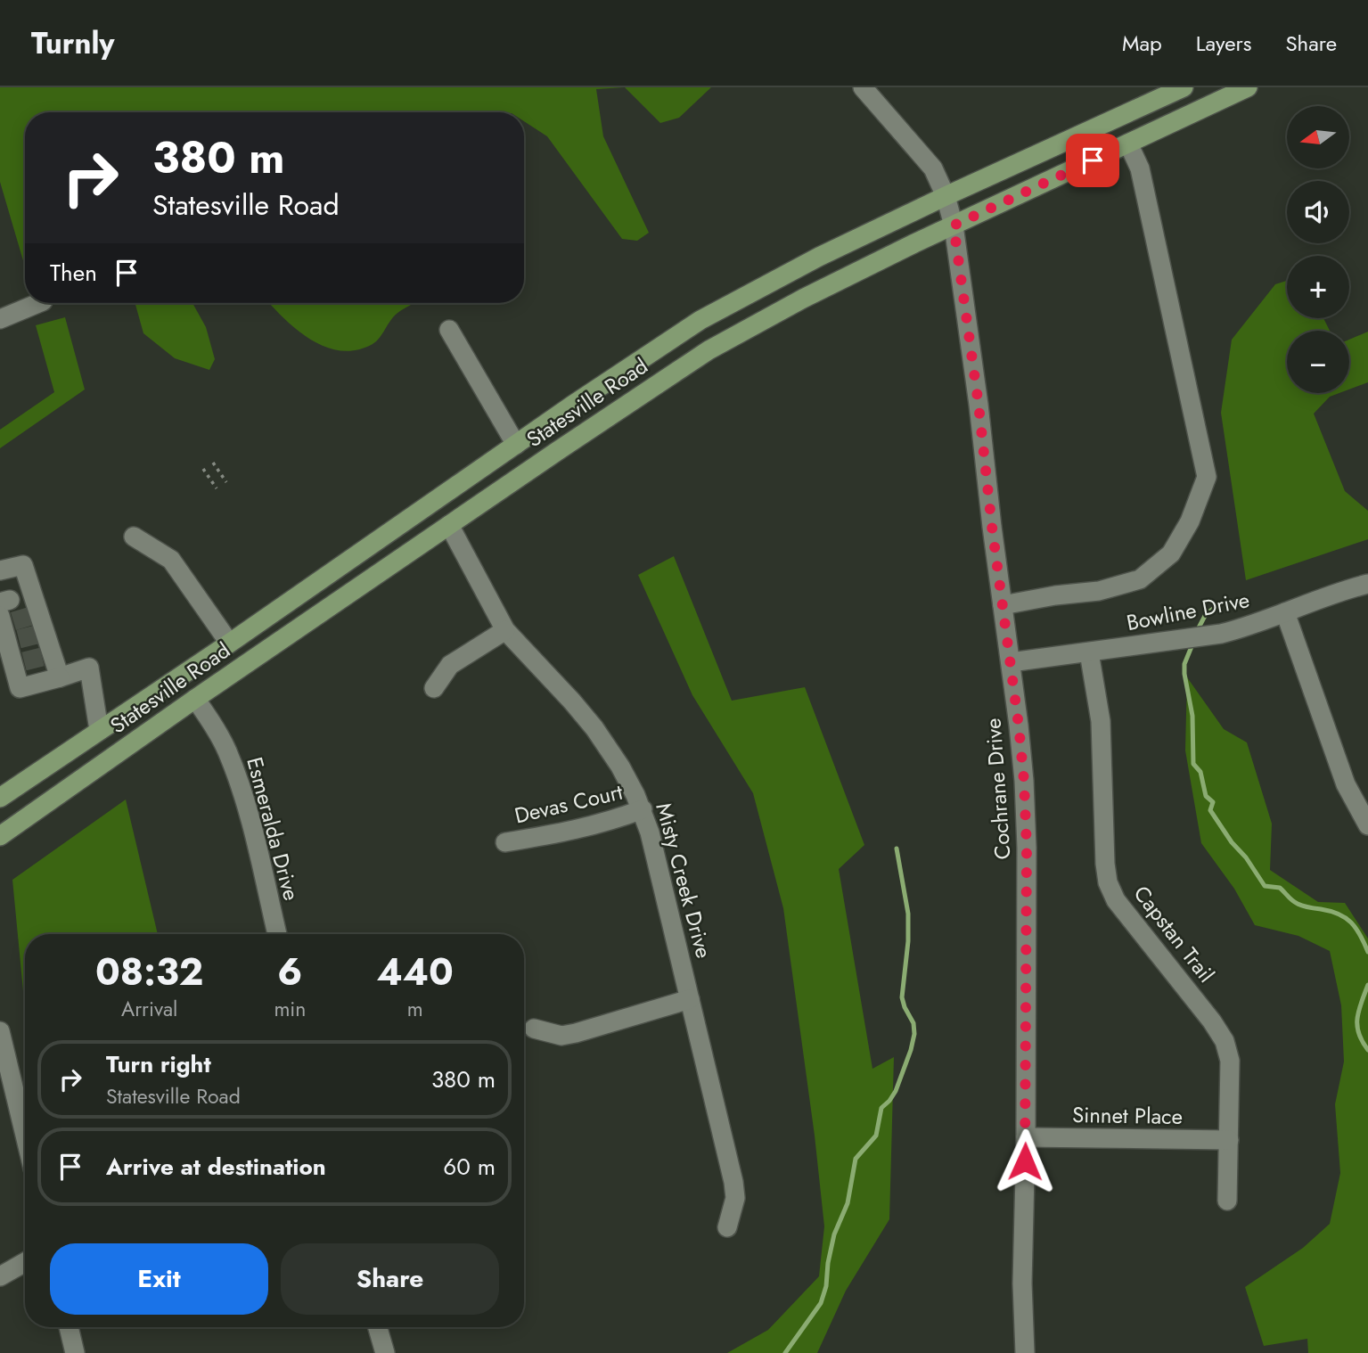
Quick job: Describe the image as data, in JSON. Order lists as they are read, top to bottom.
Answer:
{
  "streets": {
    "main road": ["Statesville Road"],
    "street": [
      "Bowline Drive",
      "Cochrane Drive",
      "Devas Court",
      "Esmeralda Drive",
      "Misty Creek Drive",
      "Capstan Trail",
      "Sinnet Place"
    ]
  },
  "crossings": [
    ["Statesville Road", "Cochrane Drive"],
    ["Statesville Road", "Esmeralda Drive"],
    ["Statesville Road", "Misty Creek Drive"],
    ["Bowline Drive", "Cochrane Drive"],
    ["Bowline Drive", "Capstan Trail"],
    ["Cochrane Drive", "Sinnet Place"],
    ["Devas Court", "Misty Creek Drive"],
    ["Capstan Trail", "Sinnet Place"]
  ],
  "north": "left",
  "page": {
    "header": "Turnly",
    "nav": ["Map", "Layers", "Share"],
    "map_buttons": ["+", "−"],
    "turn": ["380 m", "Statesville Road"],
    "then": "Then",
    "eta": [
      "08:32",
      "Arrival",
      "6",
      "min",
      "440",
      "m"
    ],
    "list": [
      {
        "name": "Turn right",
        "note": "Statesville Road",
        "value": "380 m"
      },
      {
        "name": "Arrive at destination",
        "value": "60 m"
      }
    ],
    "buttons": ["Exit", "Share"]
  }
}
